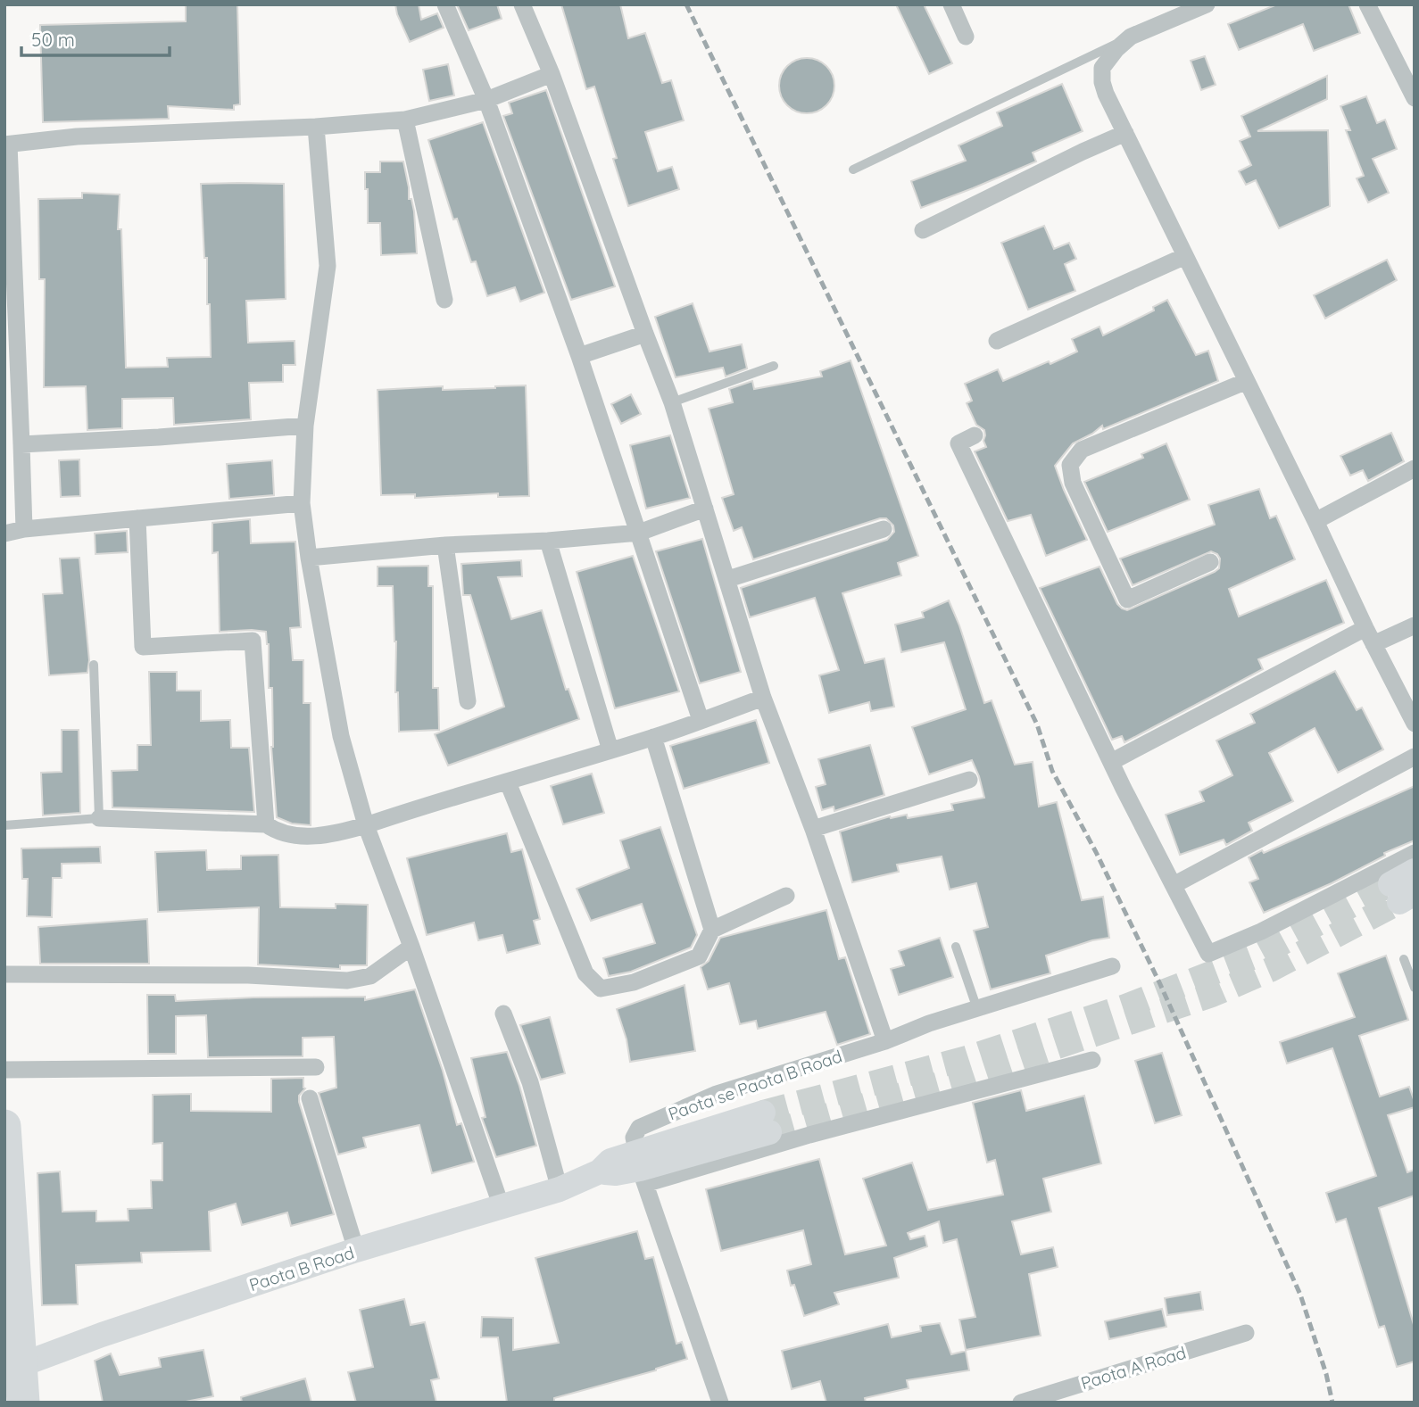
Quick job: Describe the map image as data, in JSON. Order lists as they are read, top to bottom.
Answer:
{
  "streets": {
    "street": ["Paota se Paota B Road", "Paota B Road", "Paota A Road"]
  },
  "crossings": [
    ["Paota se Paota B Road", "Paota B Road"]
  ],
  "scale_bar": "50 m"
}
